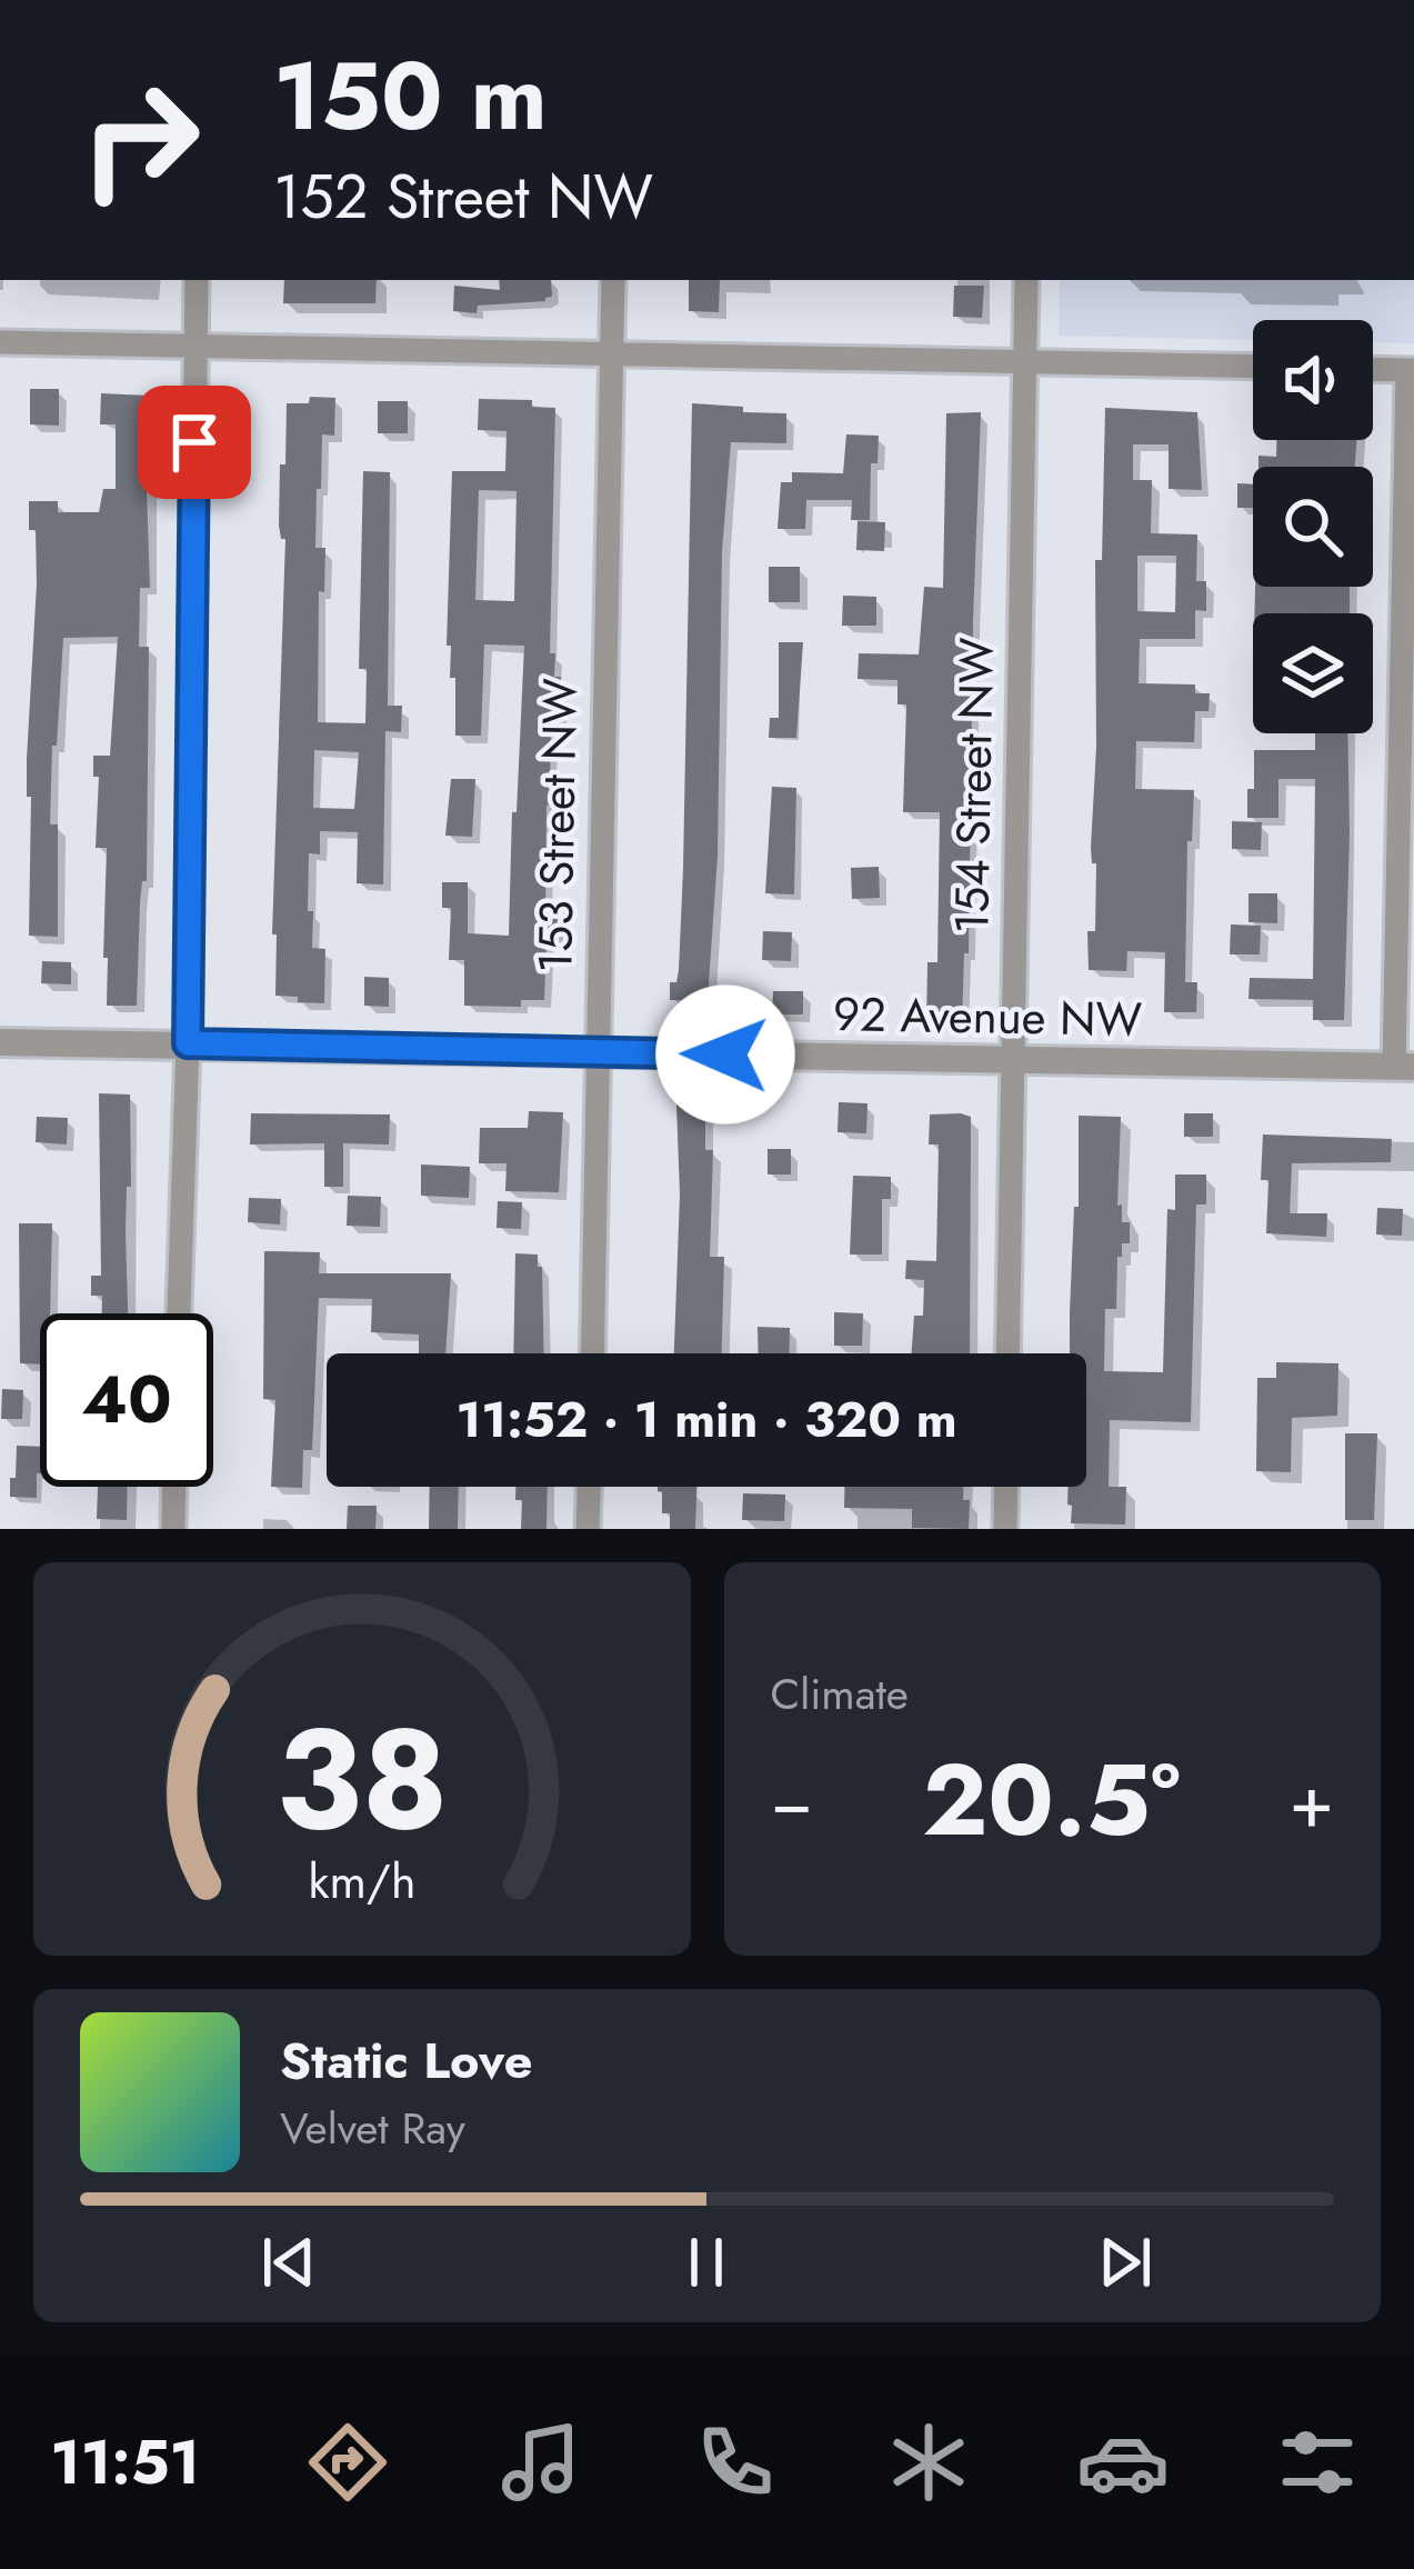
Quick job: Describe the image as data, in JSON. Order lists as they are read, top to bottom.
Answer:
{
  "streets": {
    "street": ["154 Street NW", "153 Street NW", "92 Avenue NW"]
  },
  "crossings": [
    ["154 Street NW", "92 Avenue NW"],
    ["153 Street NW", "92 Avenue NW"]
  ],
  "page": {
    "turn": ["150 m", "152 Street NW"],
    "limit": "40",
    "trip": "11:52 · 1 min · 320 m",
    "tile": "Climate",
    "heat": ["−", "20.5°", "+"],
    "song": ["Static Love", "Velvet Ray"],
    "tabs": "11:51",
    "gauge": ["38", "km/h"]
  }
}
